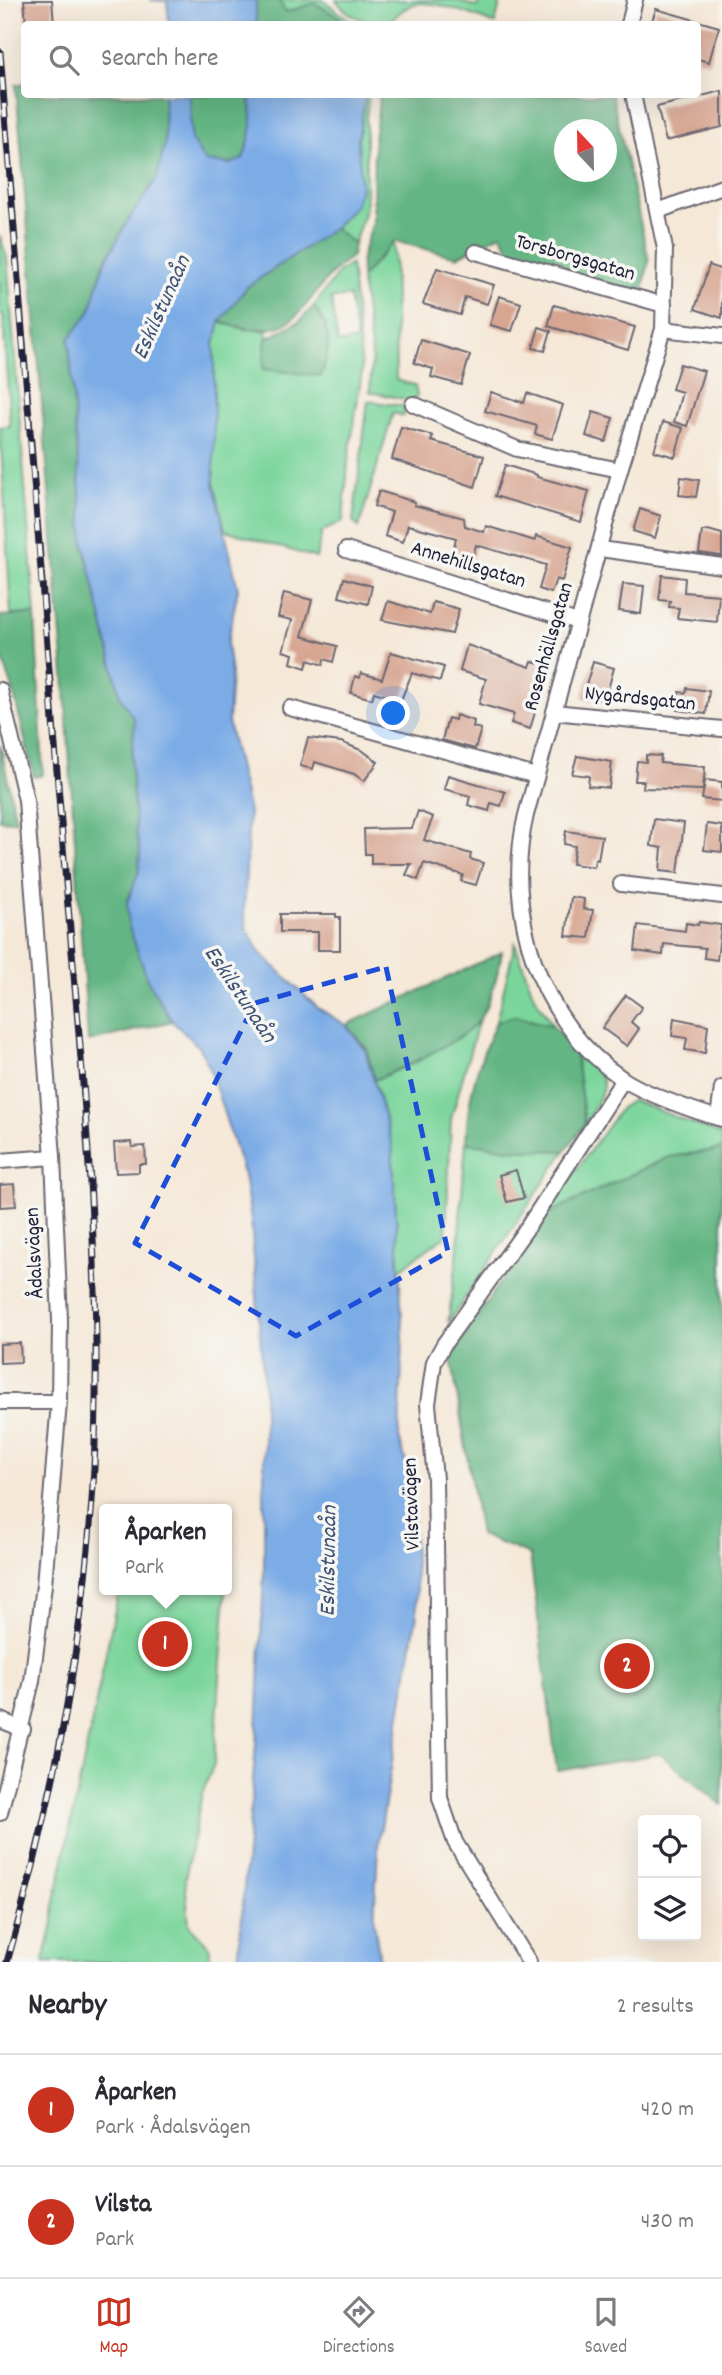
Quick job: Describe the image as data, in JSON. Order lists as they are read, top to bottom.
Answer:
{
  "streets": {
    "street": [
      "Torsborgsgatan",
      "Annehillsgatan",
      "Rosenhällsgatan",
      "Nygårdsgatan",
      "Ådalsvägen",
      "Vilstavägen"
    ]
  },
  "crossings": [
    ["Torsborgsgatan", "Rosenhällsgatan"],
    ["Annehillsgatan", "Rosenhällsgatan"],
    ["Rosenhällsgatan", "Nygårdsgatan"],
    ["Rosenhällsgatan", "Vilstavägen"]
  ],
  "water": ["Eskilstunaån"],
  "north": "top",
  "page": {
    "search": "Search here",
    "popup": ["Åparken", "Park"],
    "pins": ["1", "2"],
    "heading": ["Nearby", "2 results"],
    "list": [
      {
        "mark": "1",
        "name": "Åparken",
        "note": "Park · Ådalsvägen",
        "value": "420 m"
      },
      {
        "mark": "2",
        "name": "Vilsta",
        "note": "Park",
        "value": "430 m"
      }
    ],
    "nav": ["Map", "Directions", "Saved"]
  }
}
